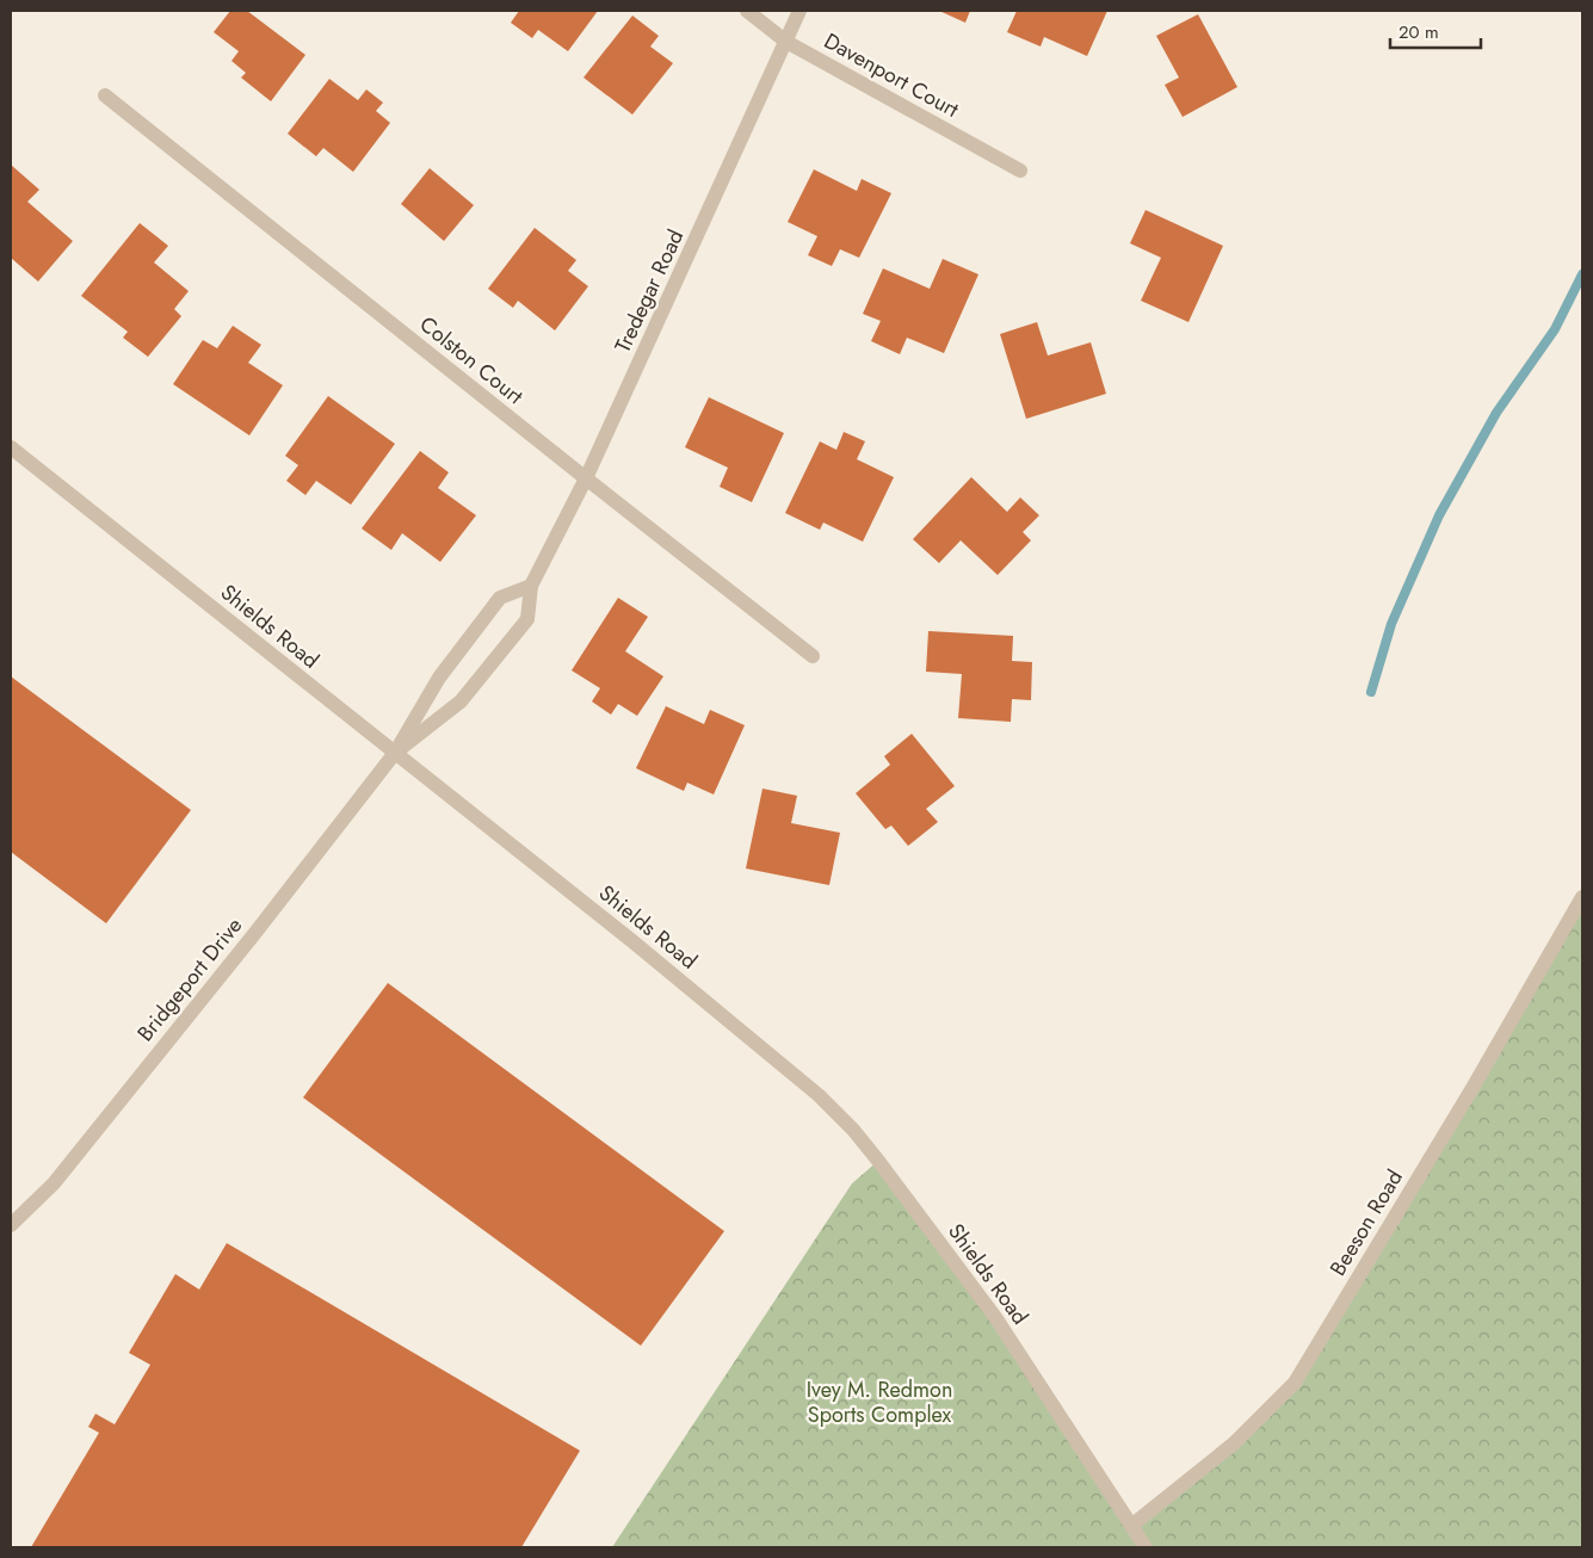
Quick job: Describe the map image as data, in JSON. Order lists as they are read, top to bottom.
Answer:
{
  "streets": {
    "street": [
      "Davenport Court",
      "Tredegar Road",
      "Colston Court",
      "Shields Road",
      "Bridgeport Drive",
      "Beeson Road"
    ]
  },
  "crossings": [
    ["Davenport Court", "Tredegar Road"],
    ["Tredegar Road", "Colston Court"],
    ["Tredegar Road", "Shields Road"],
    ["Tredegar Road", "Bridgeport Drive"],
    ["Shields Road", "Bridgeport Drive"],
    ["Shields Road", "Beeson Road"]
  ],
  "parks": ["Ivey M. Redmon Sports Complex"],
  "scale_bar": "20 m"
}
